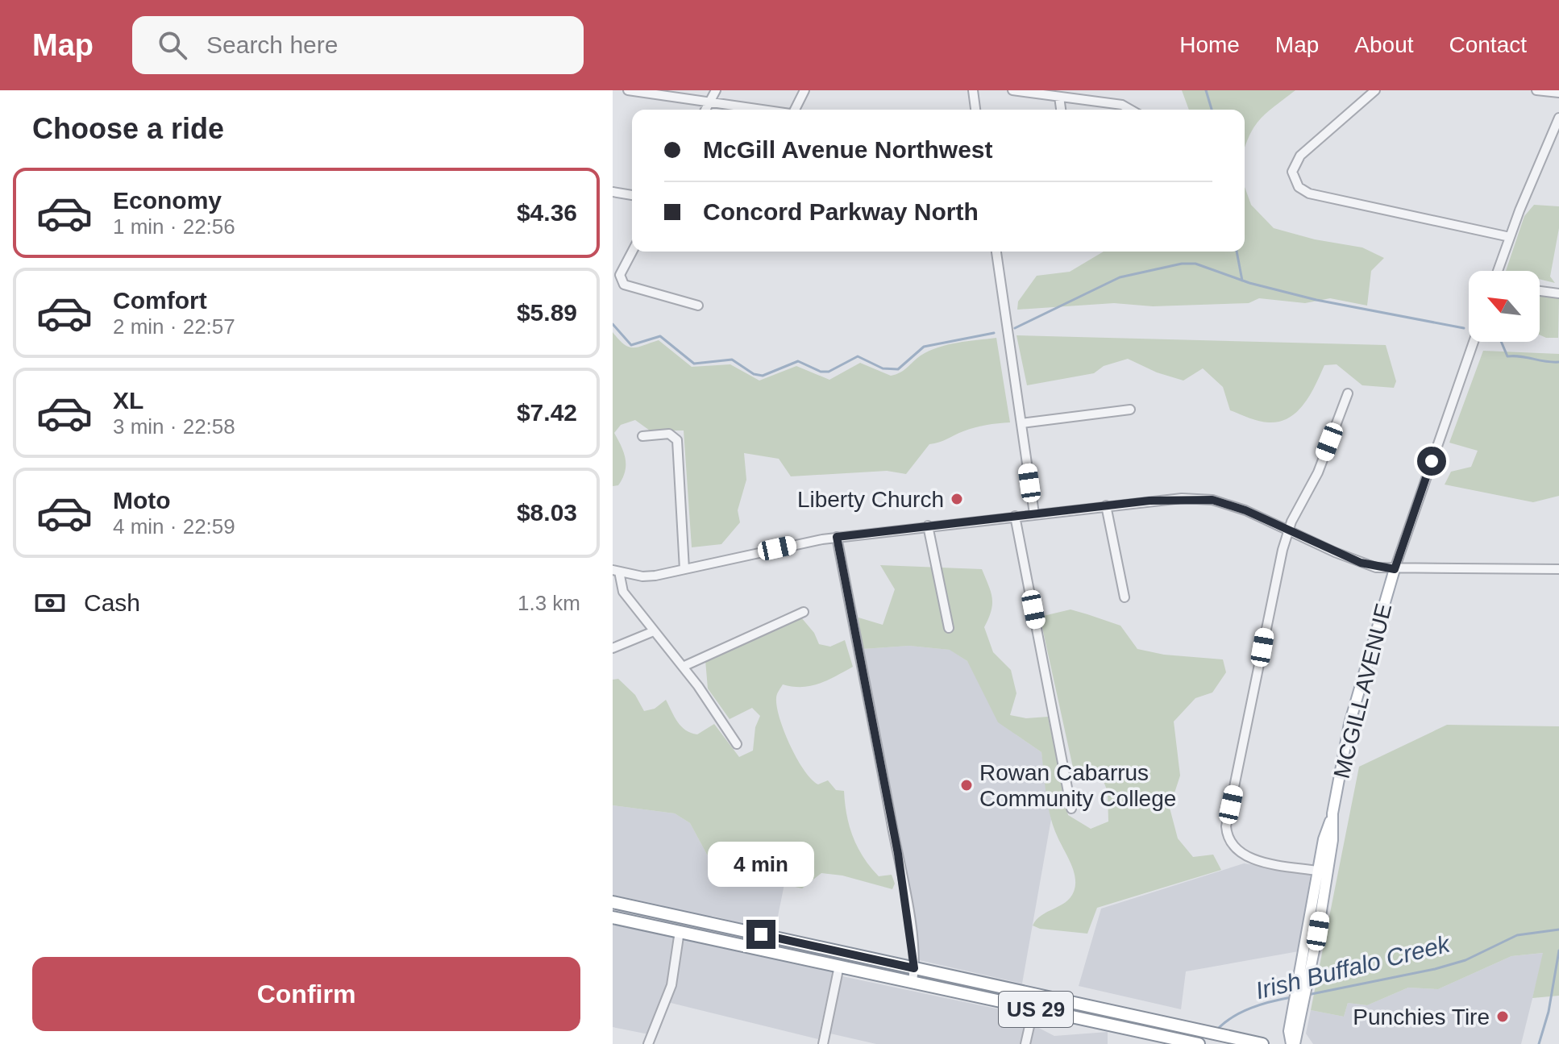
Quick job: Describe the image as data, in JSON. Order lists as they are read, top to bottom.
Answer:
{
  "streets": {
    "highway": ["US 29"],
    "main road": ["MCGILL AVENUE"]
  },
  "water": ["Irish Buffalo Creek"],
  "places": ["Liberty Church", "Rowan Cabarrus Community College", "Punchies Tire"],
  "north": "top left",
  "page": {
    "header": "Map",
    "search": "Search here",
    "nav": [
      "Home",
      "Map",
      "About",
      "Contact"
    ],
    "heading": "Choose a ride",
    "banner": ["McGill Avenue Northwest", "Concord Parkway North"],
    "list": [
      {
        "name": "Economy",
        "note": "1 min · 22:56",
        "value": "$4.36"
      },
      {
        "name": "Comfort",
        "note": "2 min · 22:57",
        "value": "$5.89"
      },
      {
        "name": "XL",
        "note": "3 min · 22:58",
        "value": "$7.42"
      },
      {
        "name": "Moto",
        "note": "4 min · 22:59",
        "value": "$8.03"
      }
    ],
    "pay": ["Cash", "1.3 km"],
    "bubble": "4 min",
    "buttons": "Confirm"
  }
}
